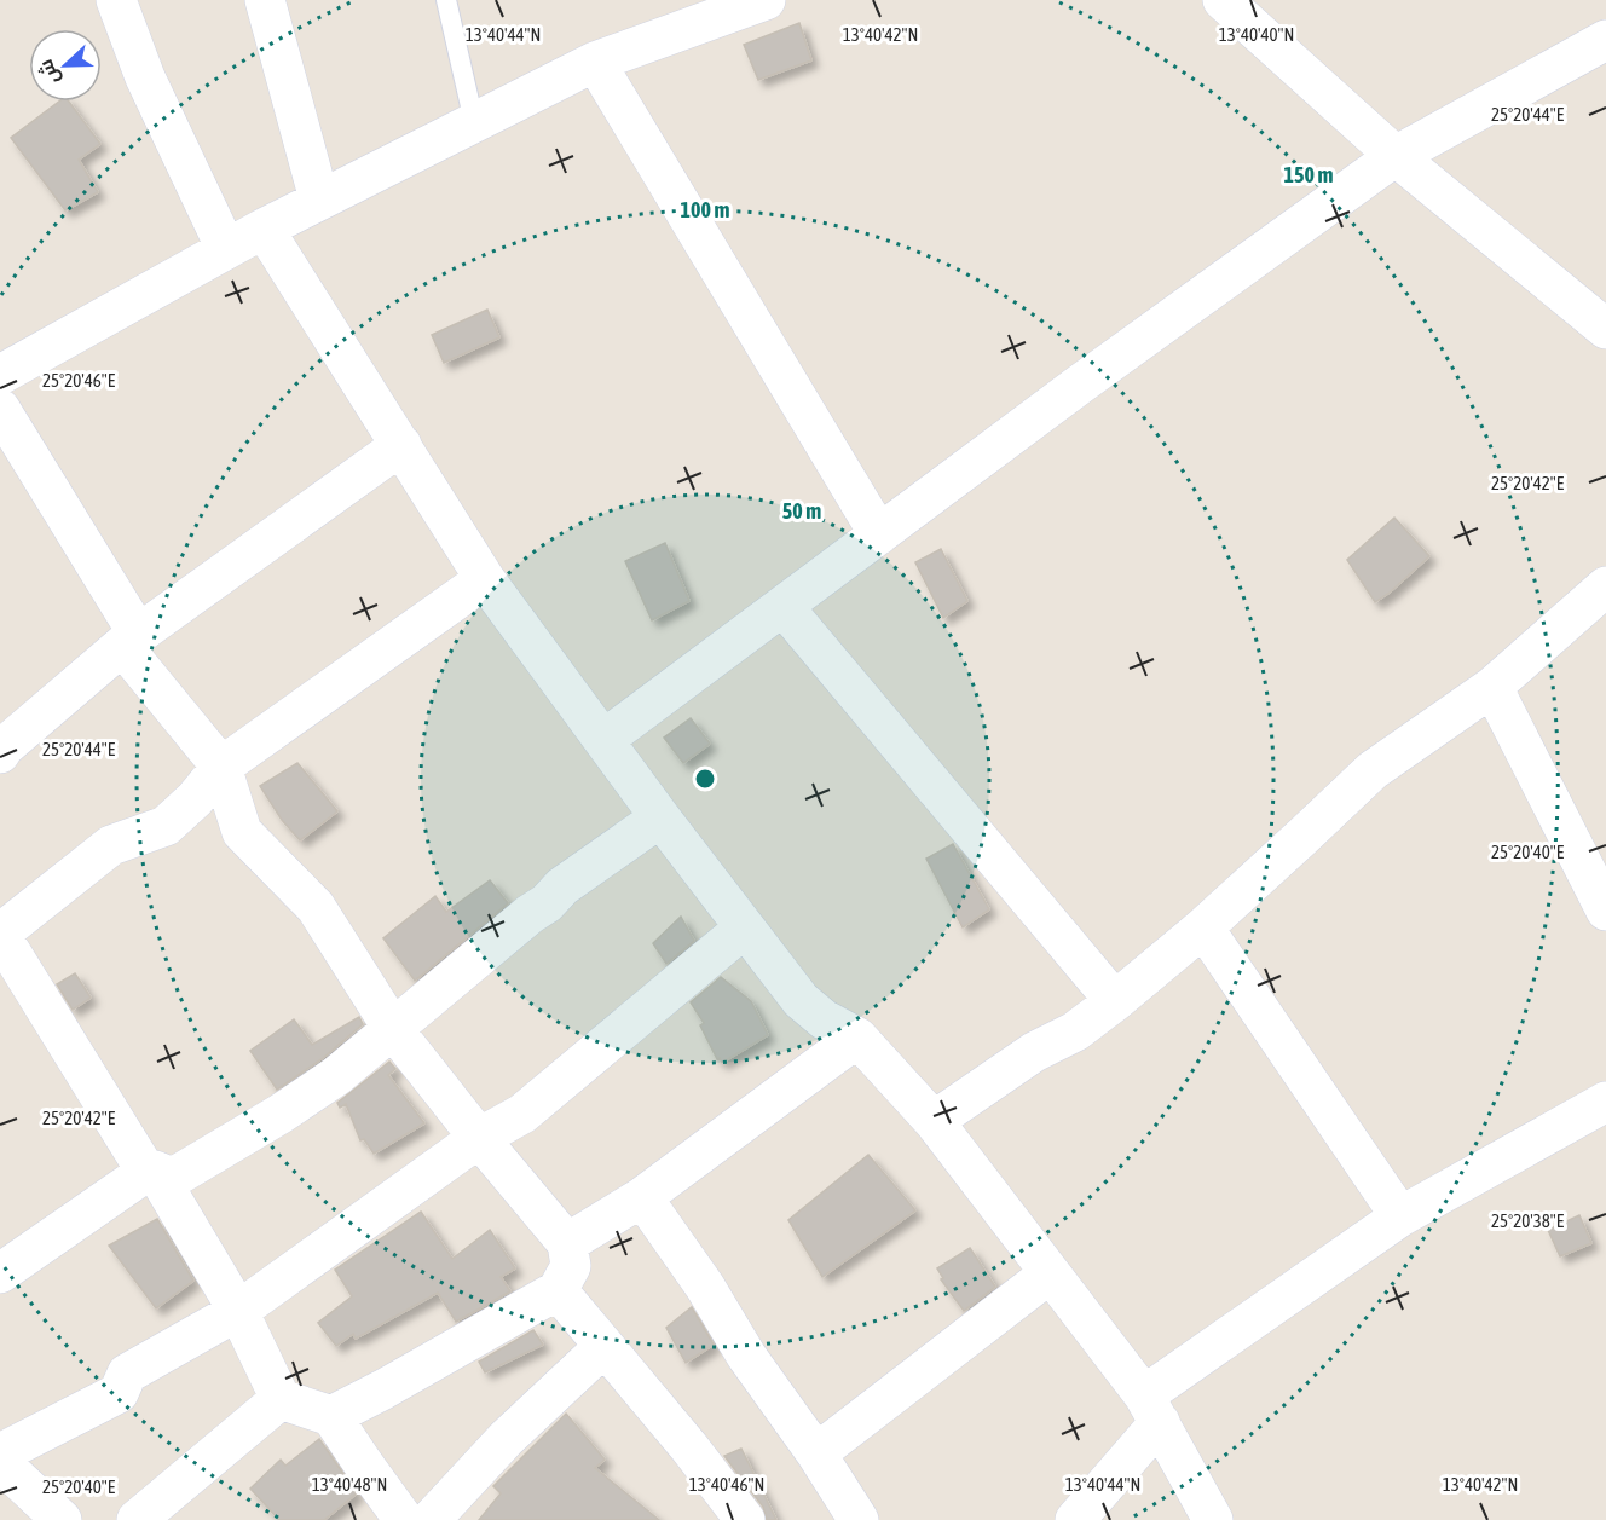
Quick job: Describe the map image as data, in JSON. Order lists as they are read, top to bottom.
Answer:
{
  "north": "left",
  "coordinates": [
    "13°40'44\"N",
    "13°40'42\"N",
    "13°40'40\"N",
    "25°20'44\"E",
    "25°20'46\"E",
    "25°20'42\"E",
    "25°20'40\"E",
    "25°20'38\"E",
    "13°40'48\"N",
    "13°40'46\"N"
  ],
  "rings": ["150 m", "100 m", "50 m"]
}
